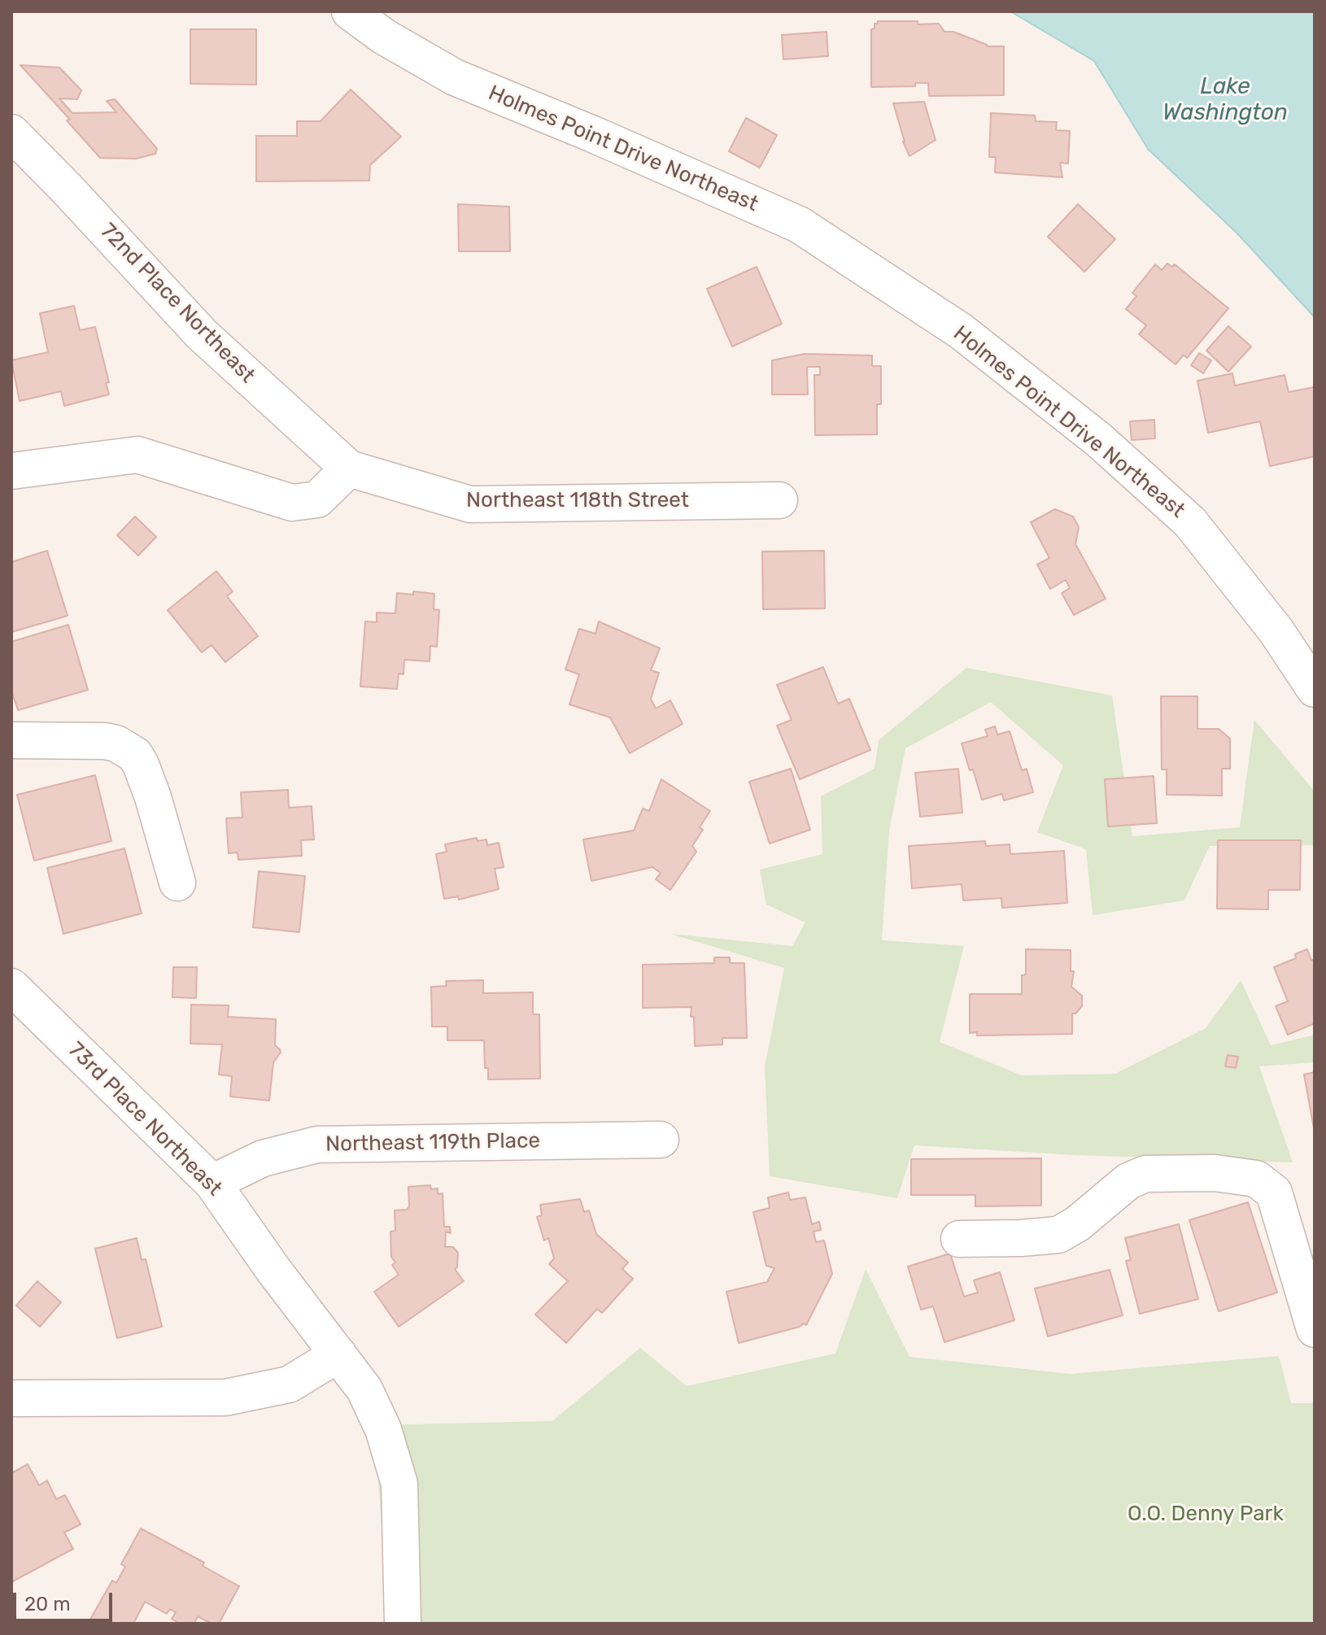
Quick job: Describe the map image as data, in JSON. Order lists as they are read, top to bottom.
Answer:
{
  "streets": {
    "street": [
      "Holmes Point Drive Northeast",
      "72nd Place Northeast",
      "Northeast 118th Street",
      "73rd Place Northeast",
      "Northeast 119th Place"
    ]
  },
  "crossings": [
    ["72nd Place Northeast", "Northeast 118th Street"],
    ["73rd Place Northeast", "Northeast 119th Place"]
  ],
  "water": ["Lake Washington"],
  "parks": ["O.O. Denny Park"],
  "scale_bar": "20 m"
}
